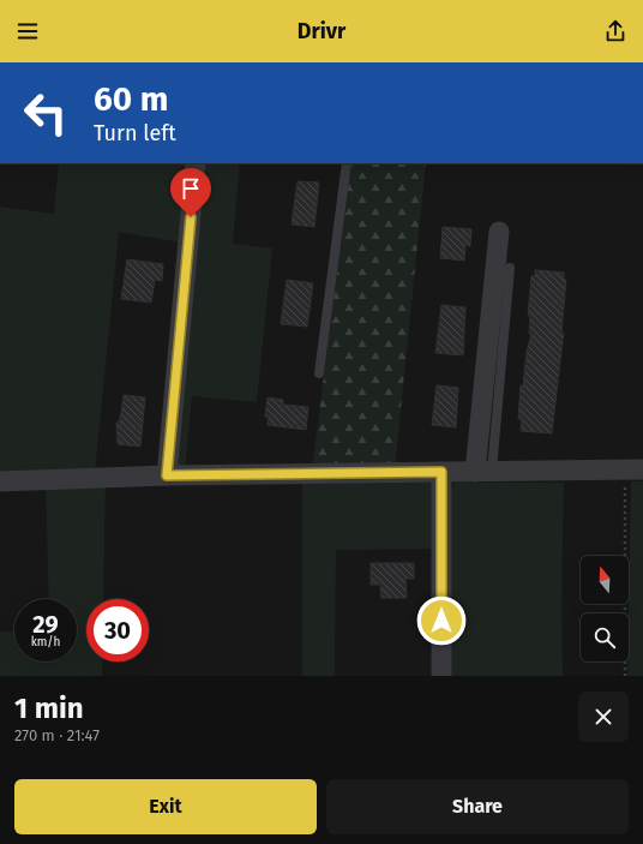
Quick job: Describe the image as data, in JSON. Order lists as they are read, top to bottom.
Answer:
{
  "north": "top",
  "page": {
    "header": "Drivr",
    "turn": ["60 m", "Turn left"],
    "speed": "29 km/h",
    "limit": "30",
    "heading": ["1 min", "270 m · 21:47"],
    "buttons": ["Exit", "Share"]
  }
}
